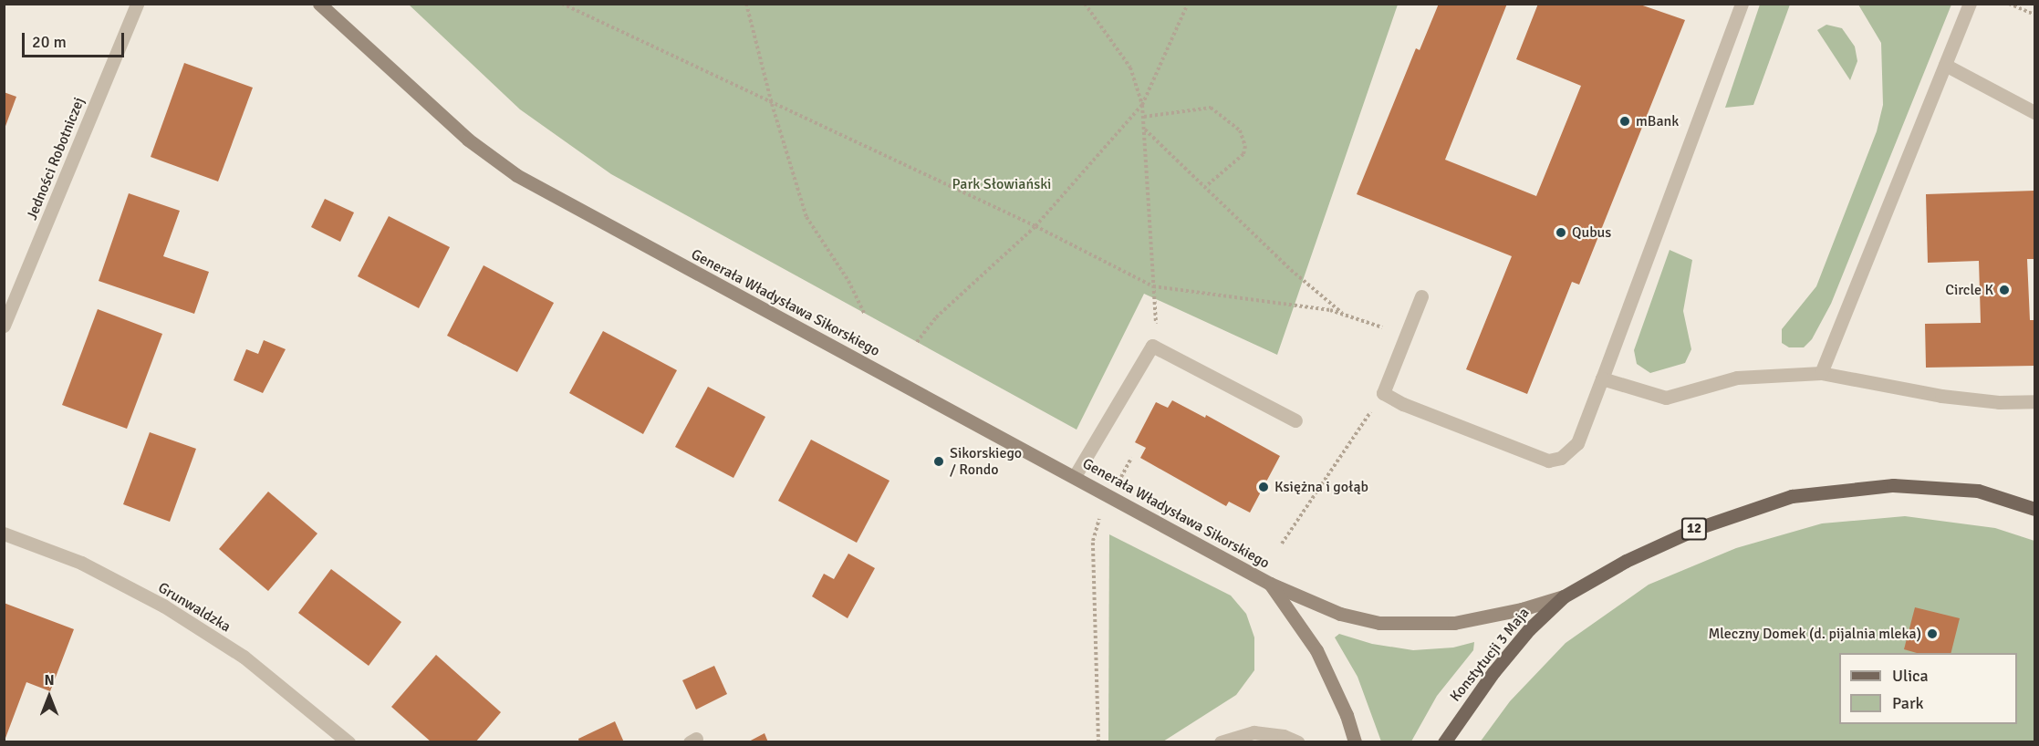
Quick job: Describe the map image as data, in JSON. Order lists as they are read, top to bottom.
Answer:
{
  "streets": {
    "main road": ["12", "Konstytucji 3 Maja"],
    "street": ["Jedności Robotniczej", "Generała Władysława Sikorskiego", "Grunwaldzka"]
  },
  "crossings": [
    ["Generała Władysława Sikorskiego", "Konstytucji 3 Maja"],
    ["12", "Konstytucji 3 Maja"]
  ],
  "parks": ["Park Słowiański"],
  "places": [
    "mBank",
    "Qubus",
    "Circle K",
    "Sikorskiego / Rondo",
    "Księżna i gołąb",
    "Mleczny Domek (d. pijalnia mleka)"
  ],
  "legend": ["Ulica", "Park"],
  "scale_bar": "20 m",
  "north": "top"
}
